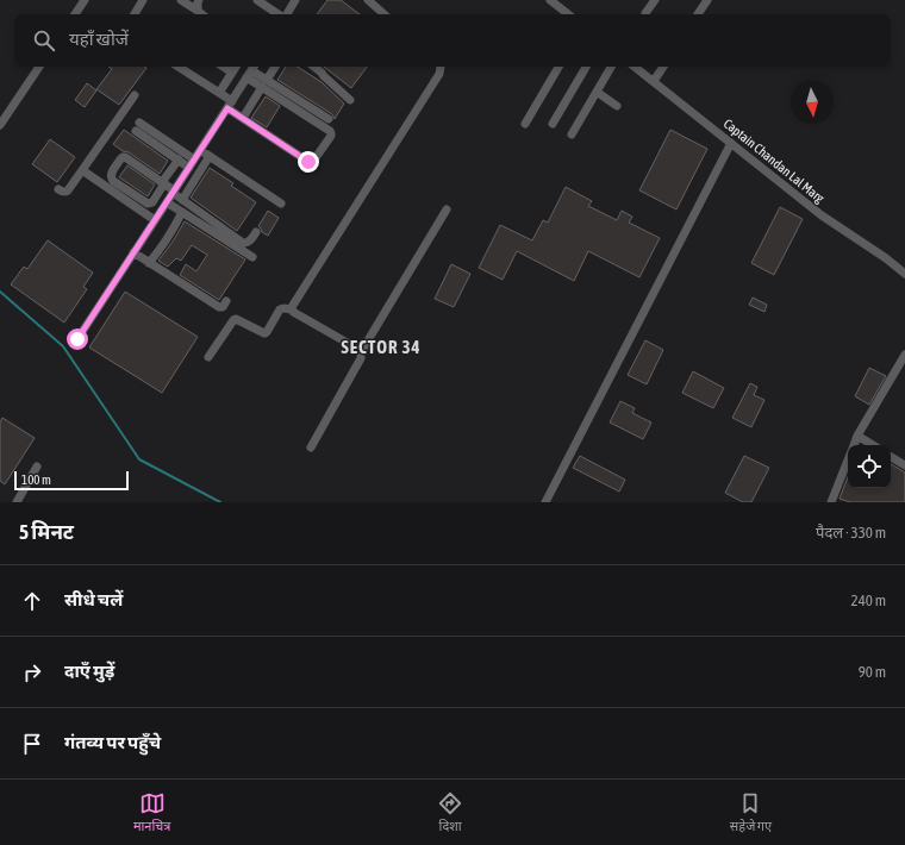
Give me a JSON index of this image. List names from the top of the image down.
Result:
{
  "streets": {
    "street": ["Captain Chandan Lal Marg"]
  },
  "districts": ["SECTOR 34"],
  "scale_bar": "100 m",
  "north": "bottom",
  "page": {
    "search": "यहाँ खोजें",
    "scale": "100 m",
    "heading": ["5 मिनट", "पैदल · 330 m"],
    "list": [
      ["सीधे चलें", "240 m"],
      ["दाएँ मुड़ें", "90 m"],
      "गंतव्य पर पहुँचे"
    ],
    "nav": ["मानचित्र", "दिशा", "सहेजे गए"]
  }
}
